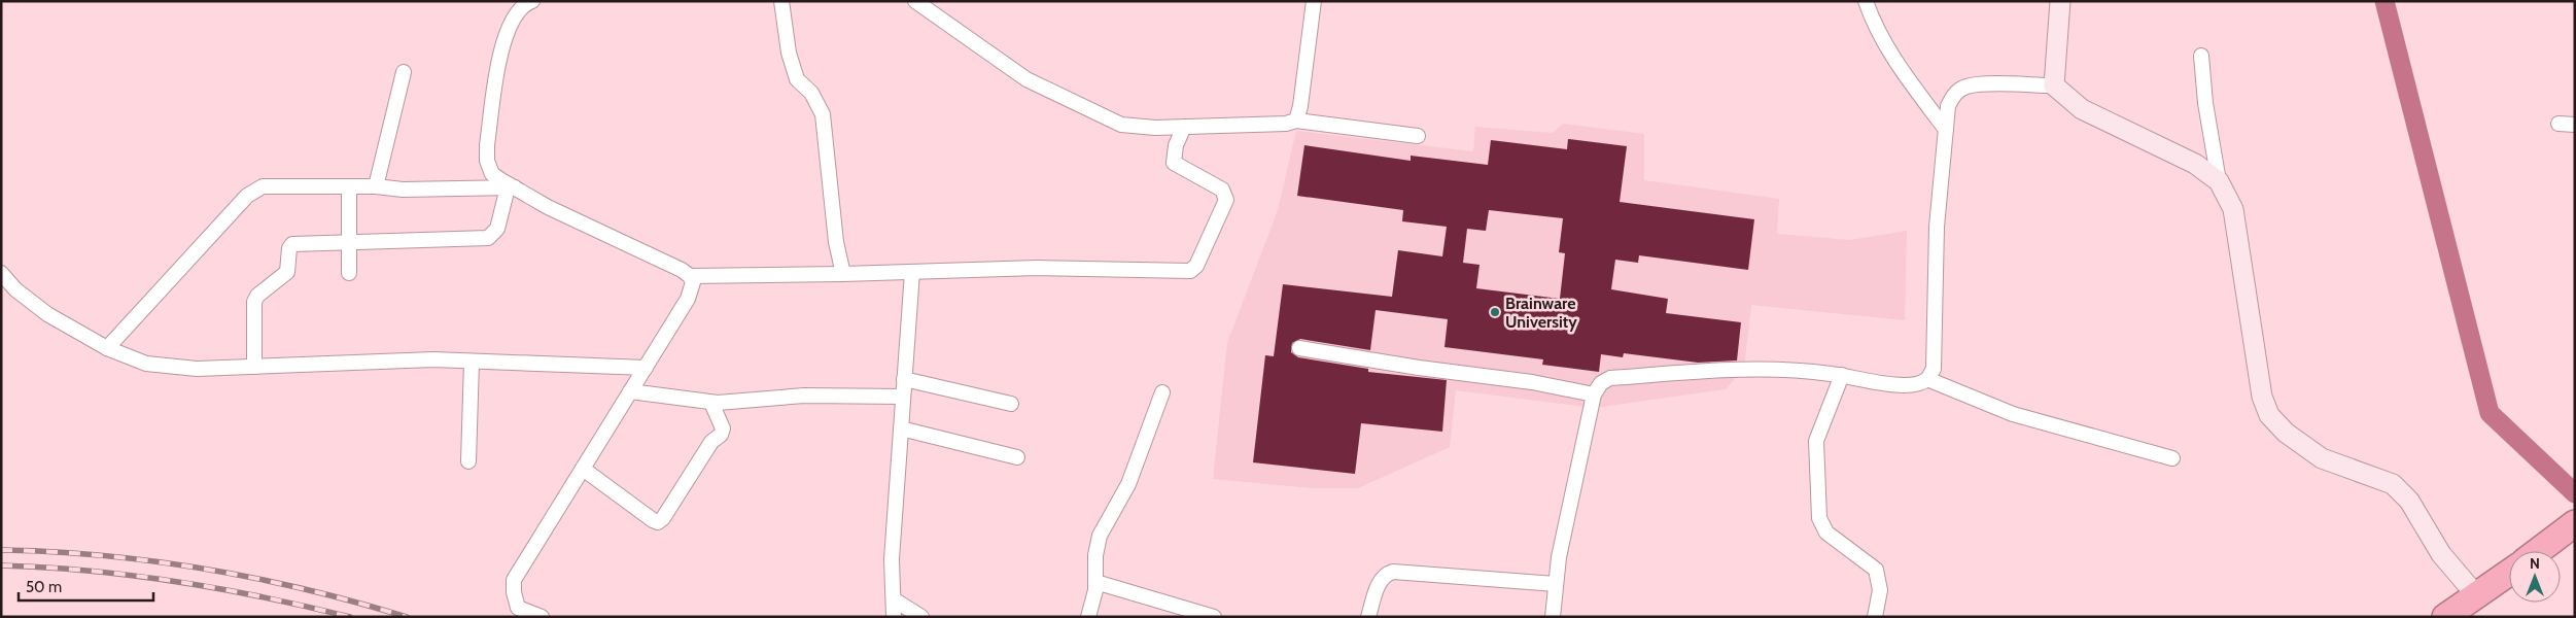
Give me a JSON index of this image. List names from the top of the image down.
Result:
{
  "places": ["Brainware University"],
  "scale_bar": "50 m",
  "north": "top"
}
